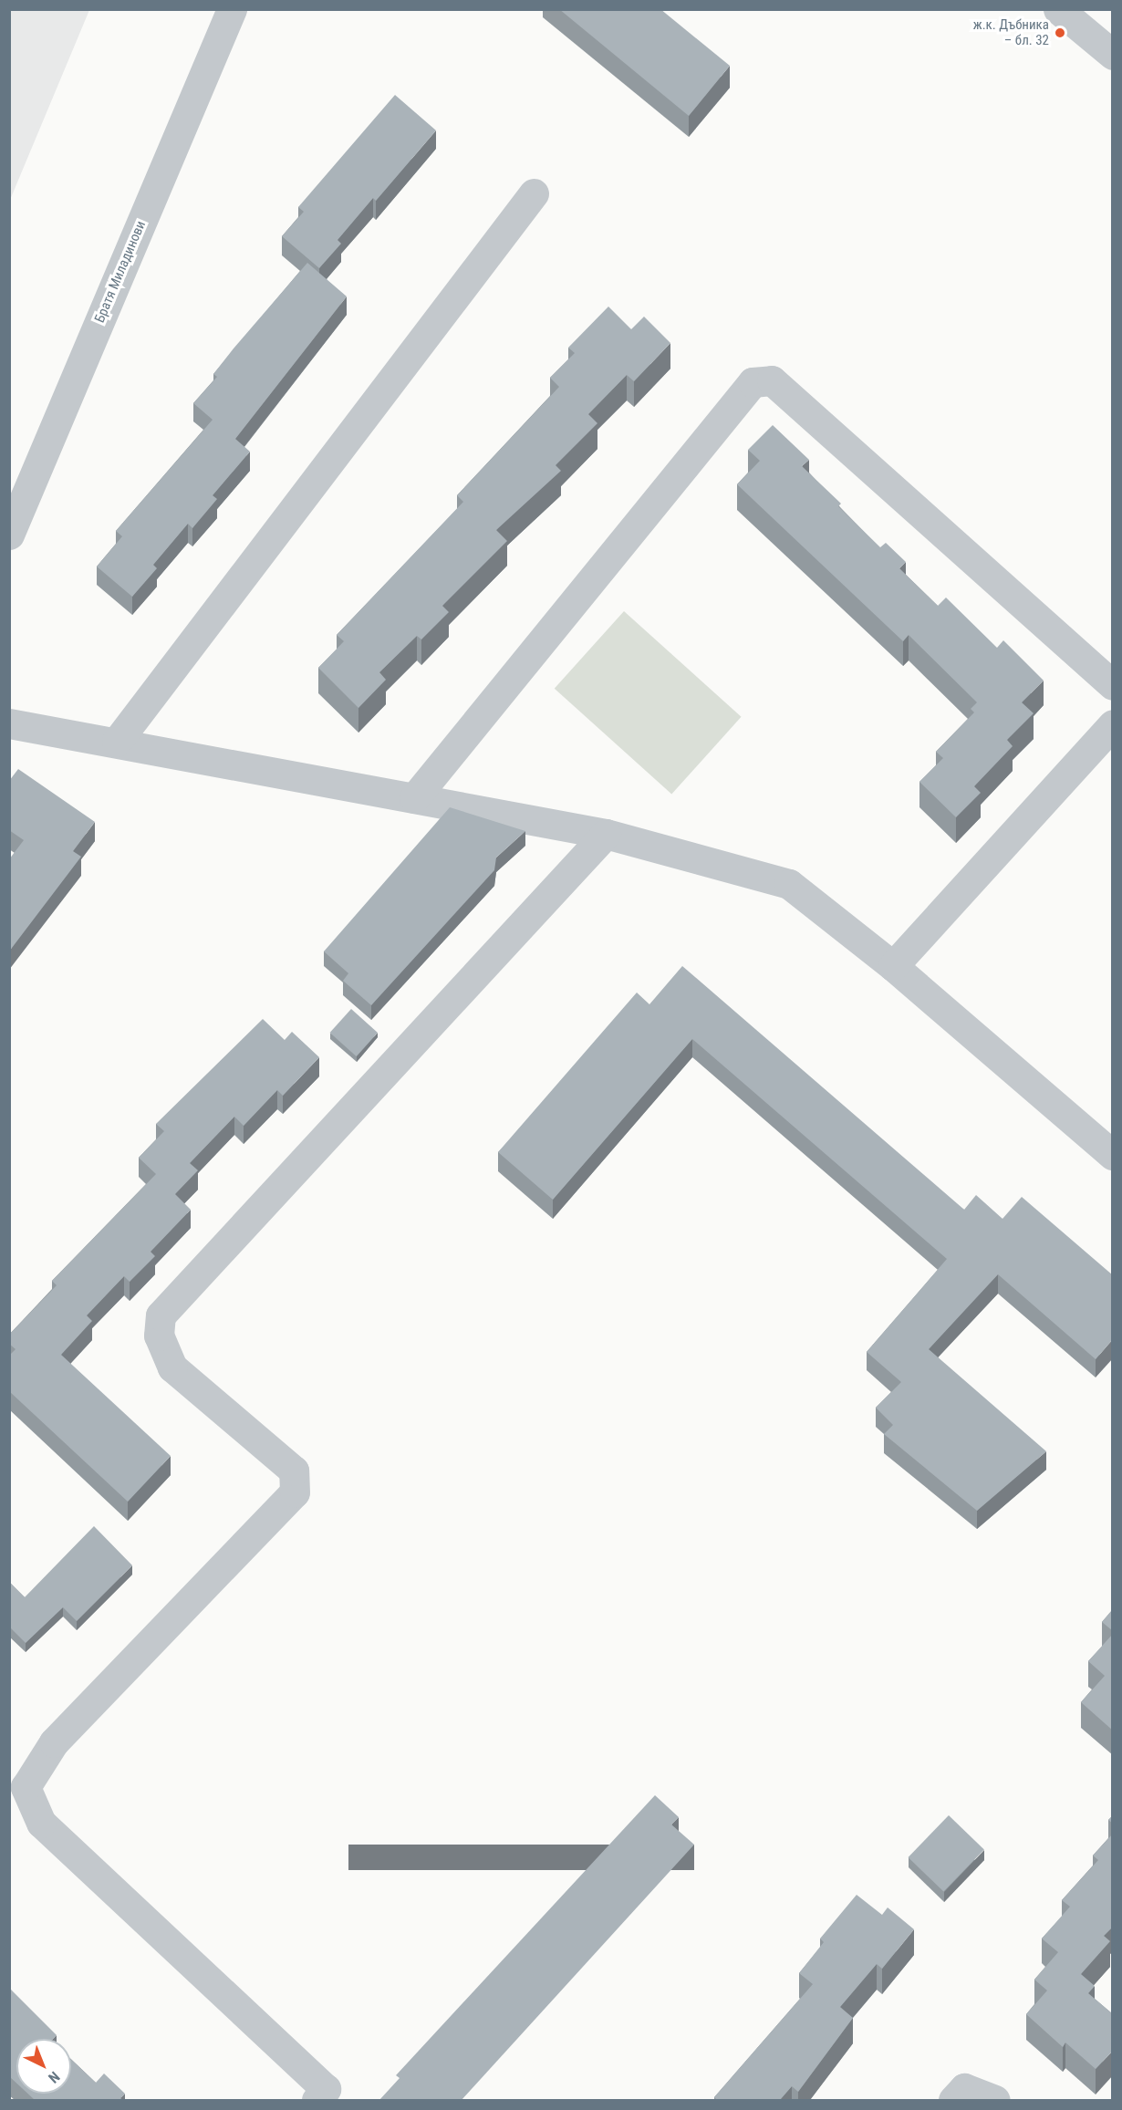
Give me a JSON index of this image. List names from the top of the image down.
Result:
{
  "streets": {
    "street": ["Братя Миладинови"]
  },
  "places": ["ж.к. Дъбника – бл. 32"],
  "north": "bottom right"
}
